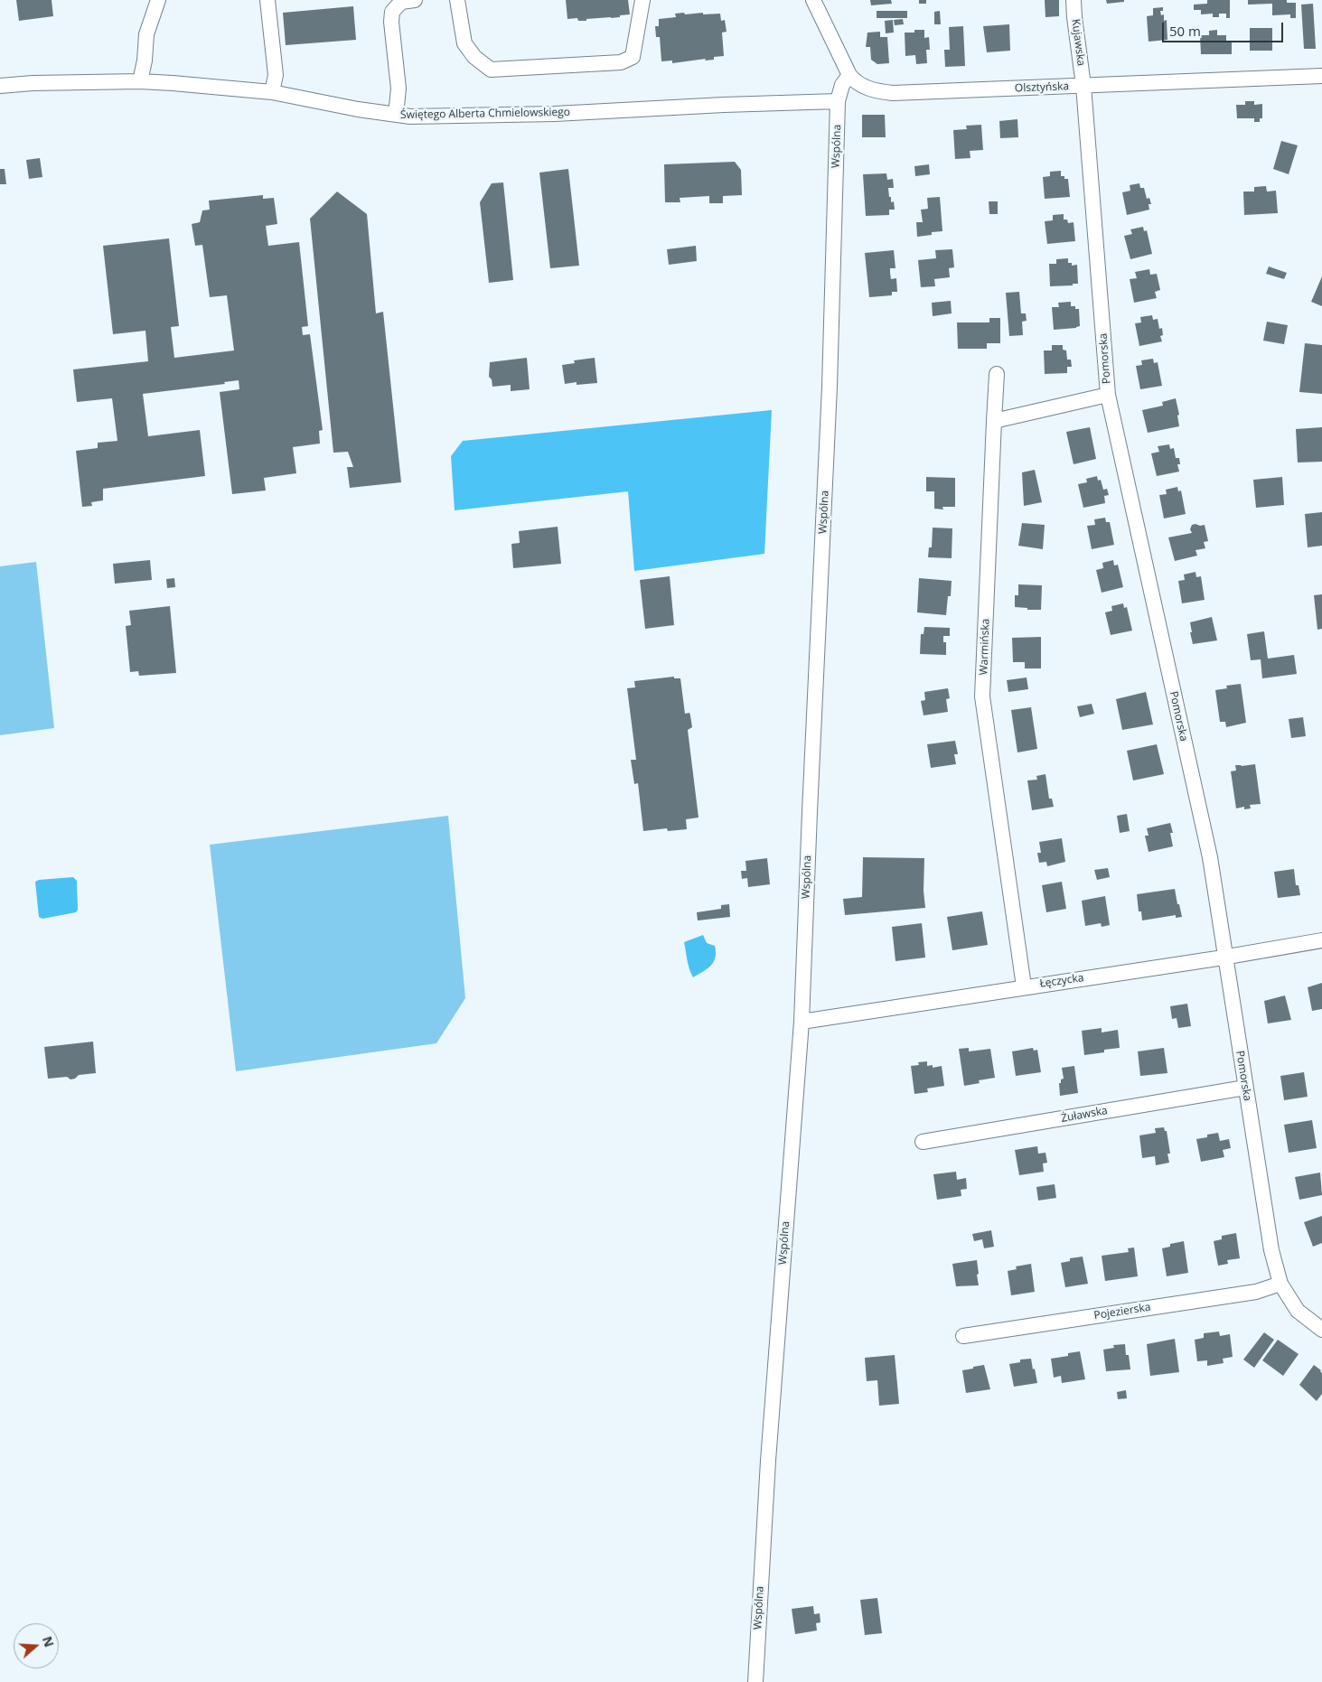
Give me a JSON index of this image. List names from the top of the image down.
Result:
{
  "streets": {
    "street": [
      "Kujawska",
      "Olsztyńska",
      "Świętego Alberta Chmielowskiego",
      "Wspólna",
      "Pomorska",
      "Warmińska",
      "Łęczycka",
      "Żuławska",
      "Pojezierska"
    ]
  },
  "crossings": [
    ["Kujawska", "Olsztyńska"],
    ["Kujawska", "Pomorska"],
    ["Olsztyńska", "Wspólna"],
    ["Olsztyńska", "Pomorska"],
    ["Świętego Alberta Chmielowskiego", "Wspólna"],
    ["Wspólna", "Łęczycka"],
    ["Pomorska", "Łęczycka"],
    ["Pomorska", "Żuławska"],
    ["Pomorska", "Pojezierska"],
    ["Warmińska", "Łęczycka"]
  ],
  "scale_bar": "50 m",
  "north": "right"
}
